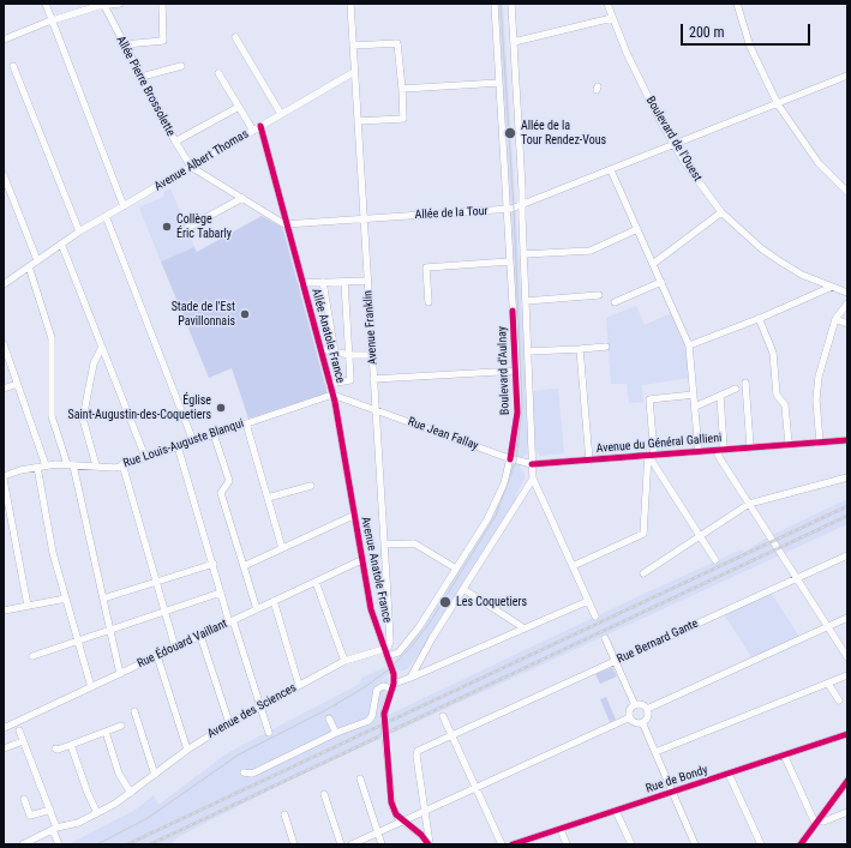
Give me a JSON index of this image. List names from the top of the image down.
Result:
{
  "streets": {
    "street": [
      "Allée Pierre Brossolette",
      "Boulevard de l'Ouest",
      "Avenue Albert Thomas",
      "Allée de la Tour",
      "Avenue Franklin",
      "Allée Anatole France",
      "Boulevard d'Aulnay",
      "Rue Jean Fallay",
      "Rue Louis-Auguste Blanqui",
      "Avenue du Général Gallieni",
      "Avenue Anatole France",
      "Rue Bernard Gante",
      "Rue Édouard Vaillant",
      "Avenue des Sciences",
      "Rue de Bondy"
    ]
  },
  "crossings": [
    ["Allée Pierre Brossolette", "Avenue Albert Thomas"],
    ["Boulevard de l'Ouest", "Allée de la Tour"],
    ["Avenue Albert Thomas", "Avenue Franklin"],
    ["Avenue Albert Thomas", "Allée Anatole France"],
    ["Allée de la Tour", "Avenue Franklin"],
    ["Allée de la Tour", "Allée Anatole France"],
    ["Allée de la Tour", "Boulevard d'Aulnay"],
    ["Avenue Franklin", "Boulevard d'Aulnay"],
    ["Avenue Franklin", "Rue Jean Fallay"],
    ["Avenue Franklin", "Avenue Anatole France"],
    ["Avenue Franklin", "Avenue des Sciences"],
    ["Allée Anatole France", "Rue Jean Fallay"],
    ["Allée Anatole France", "Rue Louis-Auguste Blanqui"],
    ["Allée Anatole France", "Avenue Anatole France"],
    ["Boulevard d'Aulnay", "Rue Jean Fallay"],
    ["Boulevard d'Aulnay", "Avenue du Général Gallieni"],
    ["Boulevard d'Aulnay", "Avenue Anatole France"],
    ["Boulevard d'Aulnay", "Avenue des Sciences"],
    ["Rue Jean Fallay", "Rue Louis-Auguste Blanqui"],
    ["Rue Jean Fallay", "Avenue du Général Gallieni"],
    ["Rue Jean Fallay", "Avenue Anatole France"],
    ["Rue Louis-Auguste Blanqui", "Avenue Anatole France"],
    ["Avenue Anatole France", "Rue Bernard Gante"],
    ["Avenue Anatole France", "Rue Édouard Vaillant"],
    ["Avenue Anatole France", "Avenue des Sciences"]
  ],
  "places": [
    "Allée de la Tour Rendez-Vous",
    "Collège Éric Tabarly",
    "Stade de l'Est Pavillonnais",
    "Église Saint-Augustin-des-Coquetiers",
    "Les Coquetiers"
  ],
  "scale_bar": "200 m"
}
